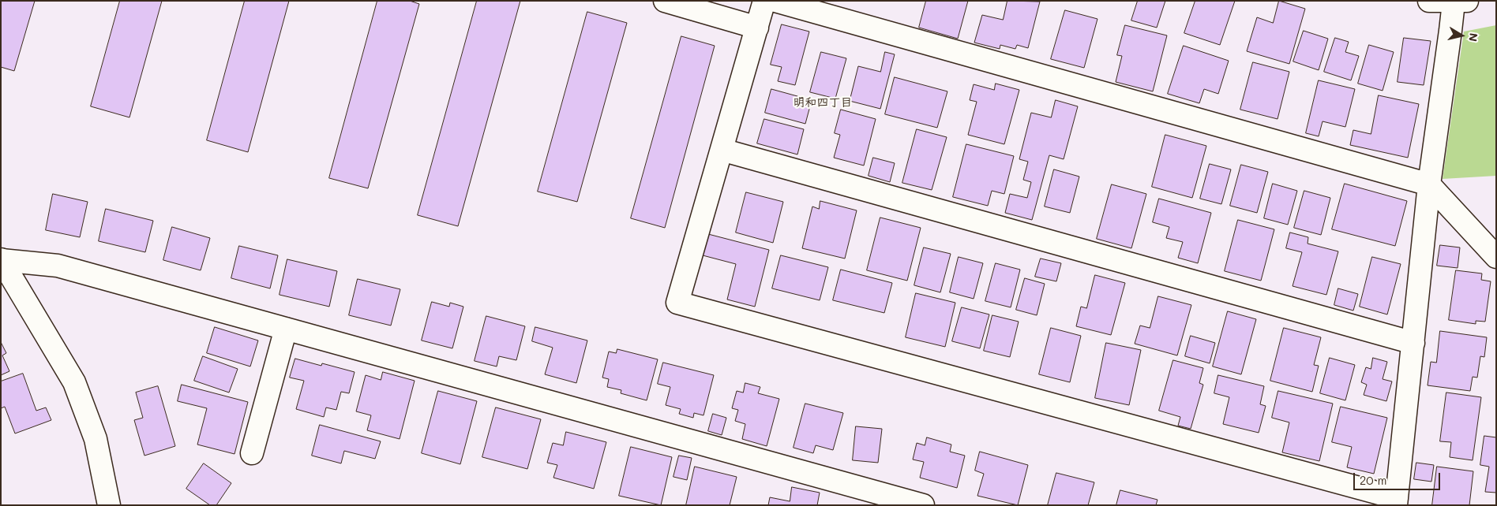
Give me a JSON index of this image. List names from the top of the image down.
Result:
{
  "districts": ["明和四丁目"],
  "scale_bar": "20 m",
  "north": "right"
}
